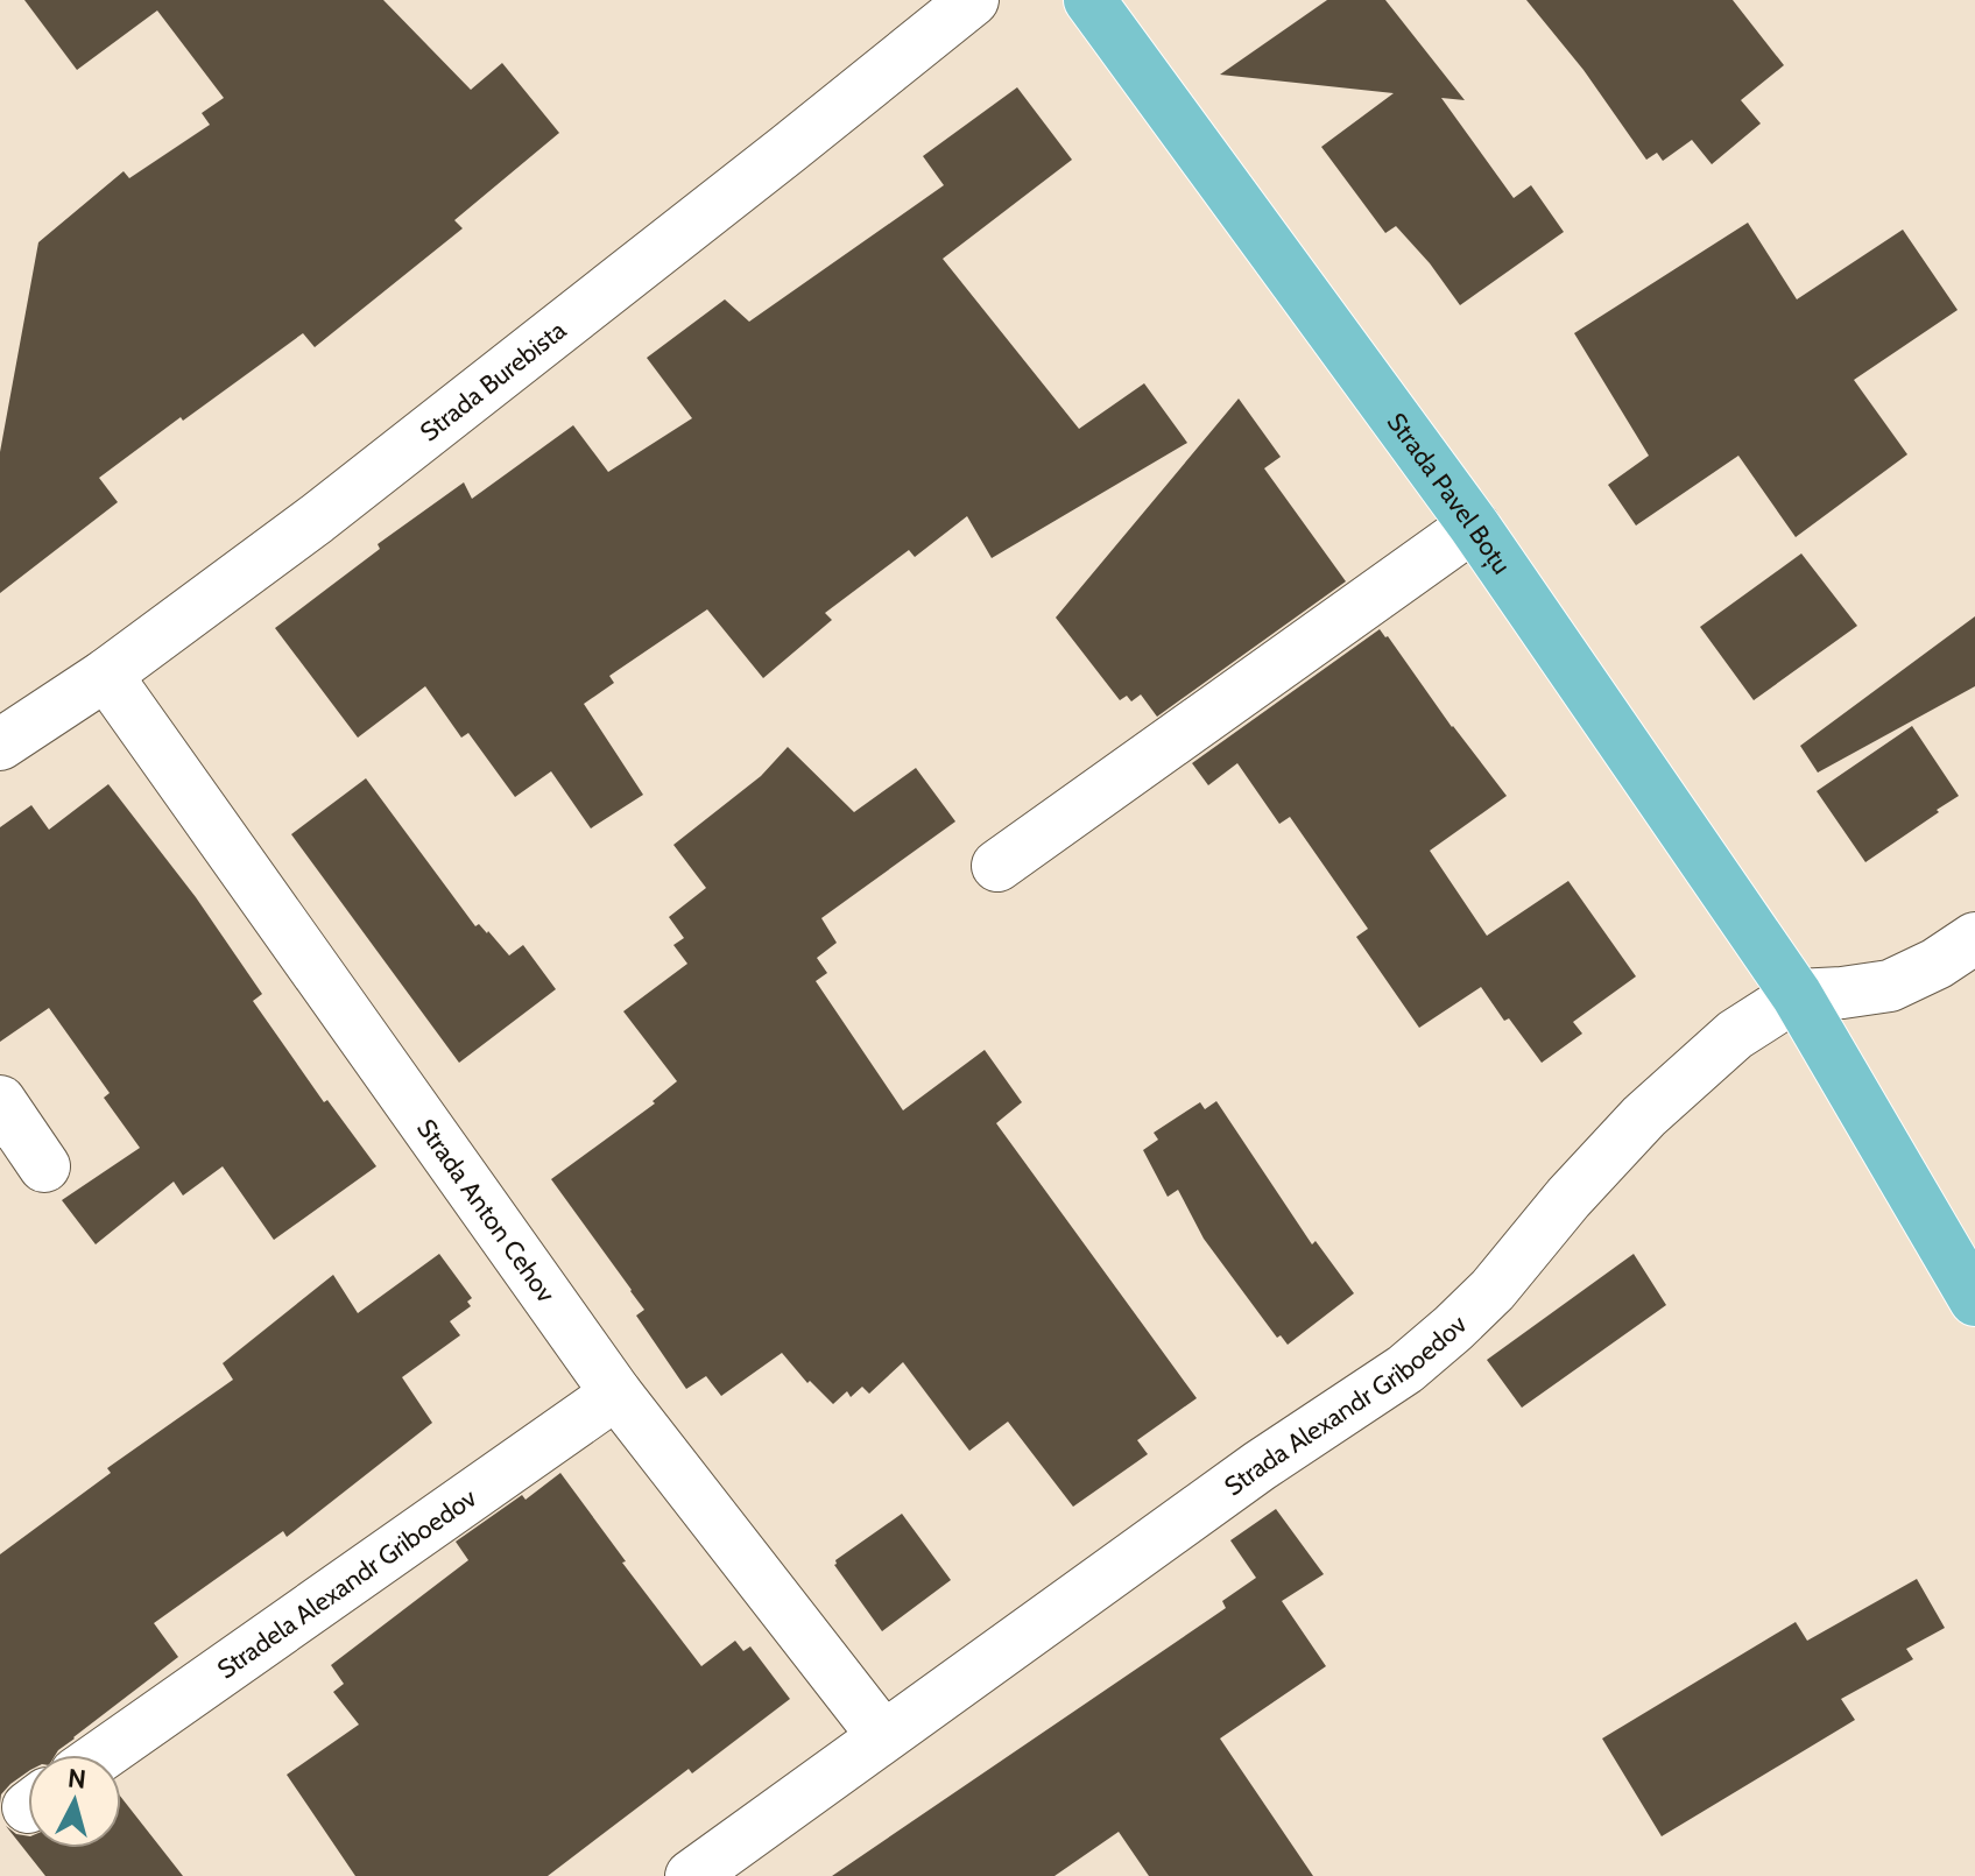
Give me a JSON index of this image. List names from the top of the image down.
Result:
{
  "streets": {
    "main road": ["Strada Pavel Boțu"],
    "street": [
      "Strada Burebista",
      "Strada Anton Cehov",
      "Strada Alexandr Griboedov",
      "Stradela Alexandr Griboedov"
    ]
  },
  "crossings": [
    ["Strada Burebista", "Strada Anton Cehov"],
    ["Strada Pavel Boțu", "Strada Alexandr Griboedov"],
    ["Strada Anton Cehov", "Strada Alexandr Griboedov"],
    ["Strada Anton Cehov", "Stradela Alexandr Griboedov"]
  ],
  "north": "top"
}
